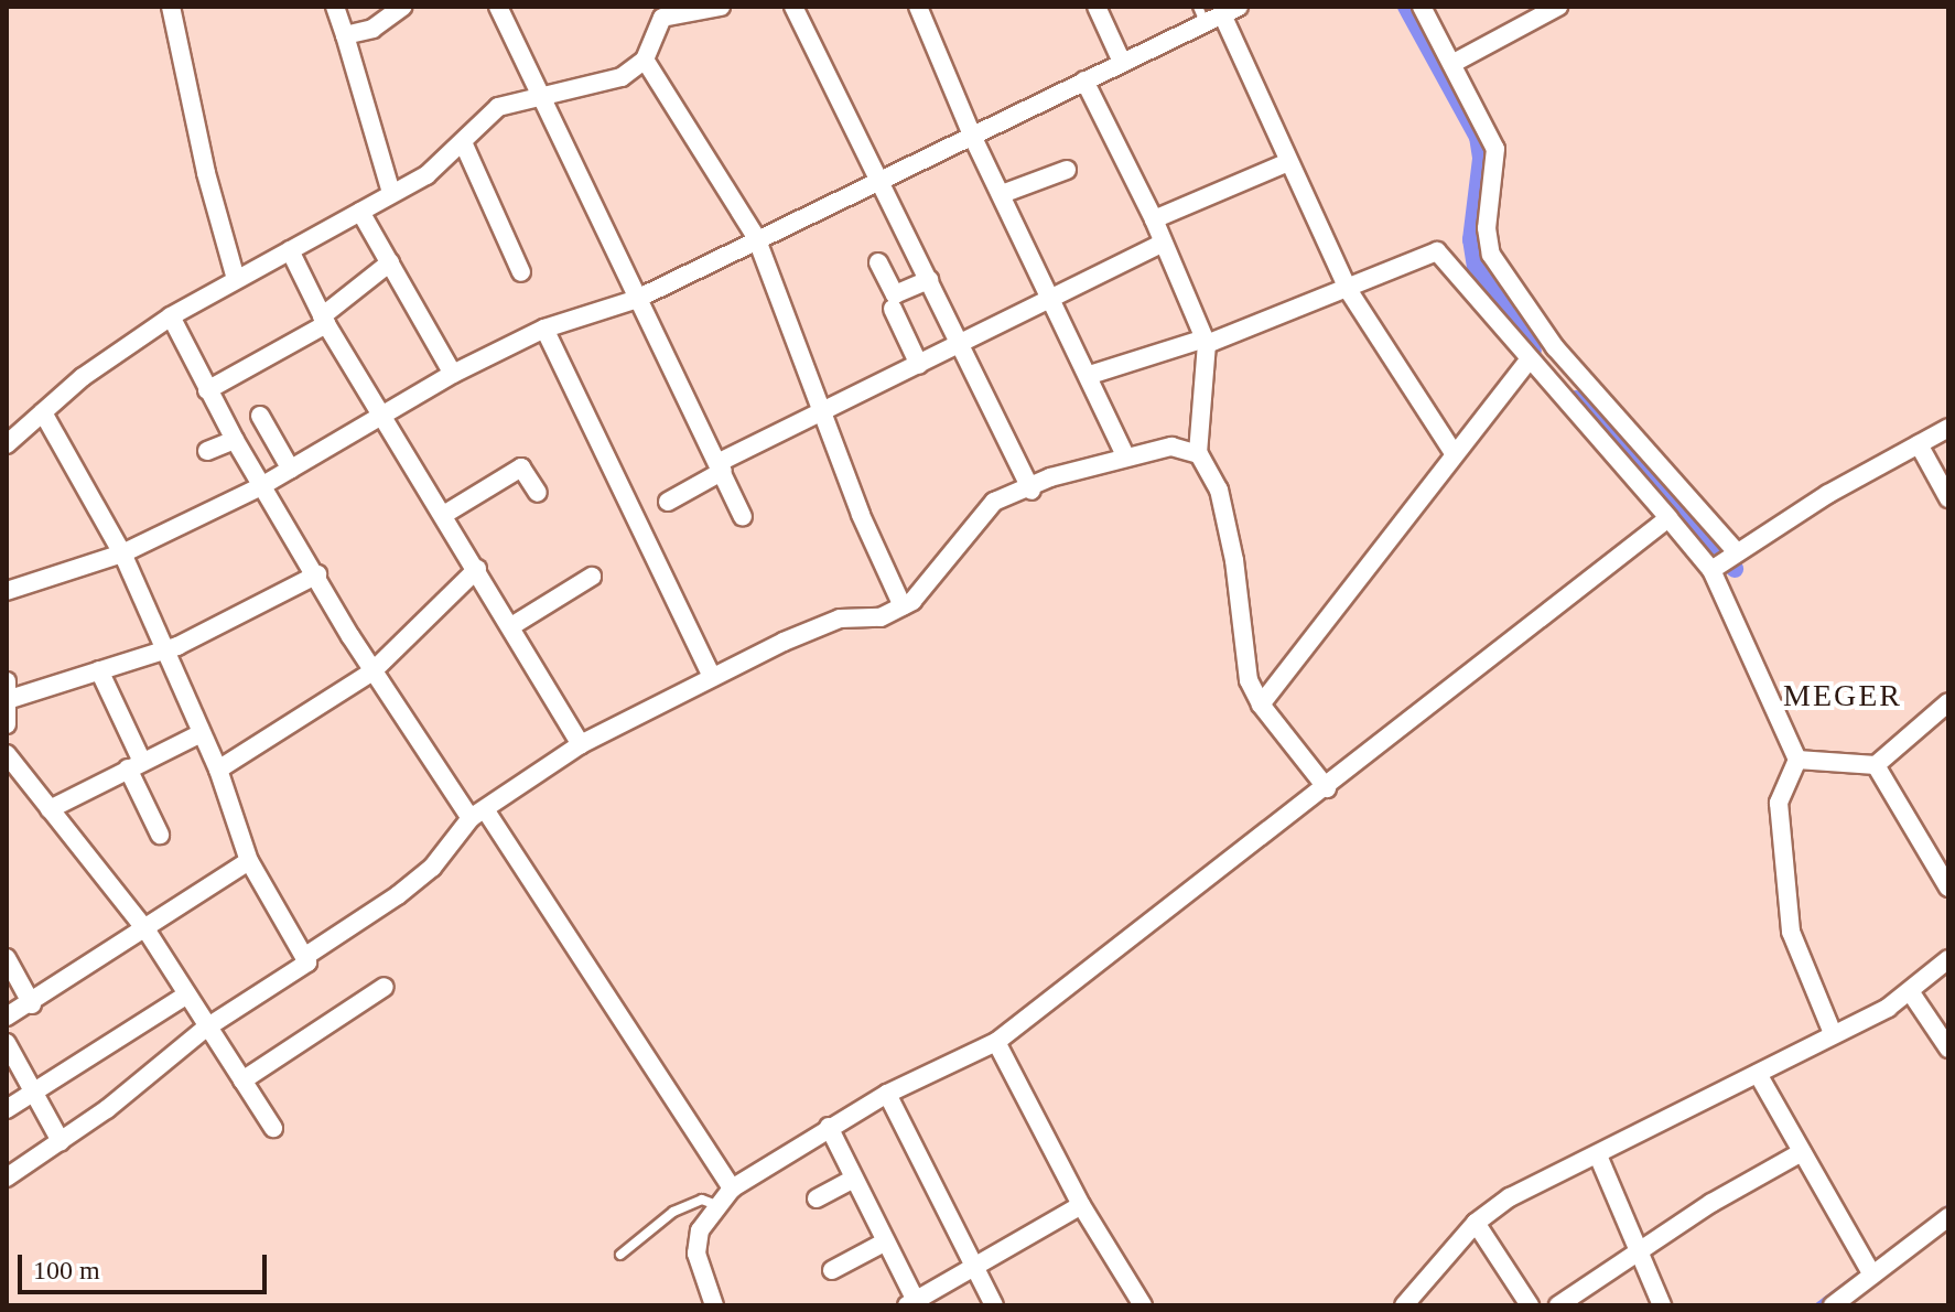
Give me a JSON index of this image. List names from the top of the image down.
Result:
{
  "districts": ["MEGER"],
  "scale_bar": "100 m"
}
